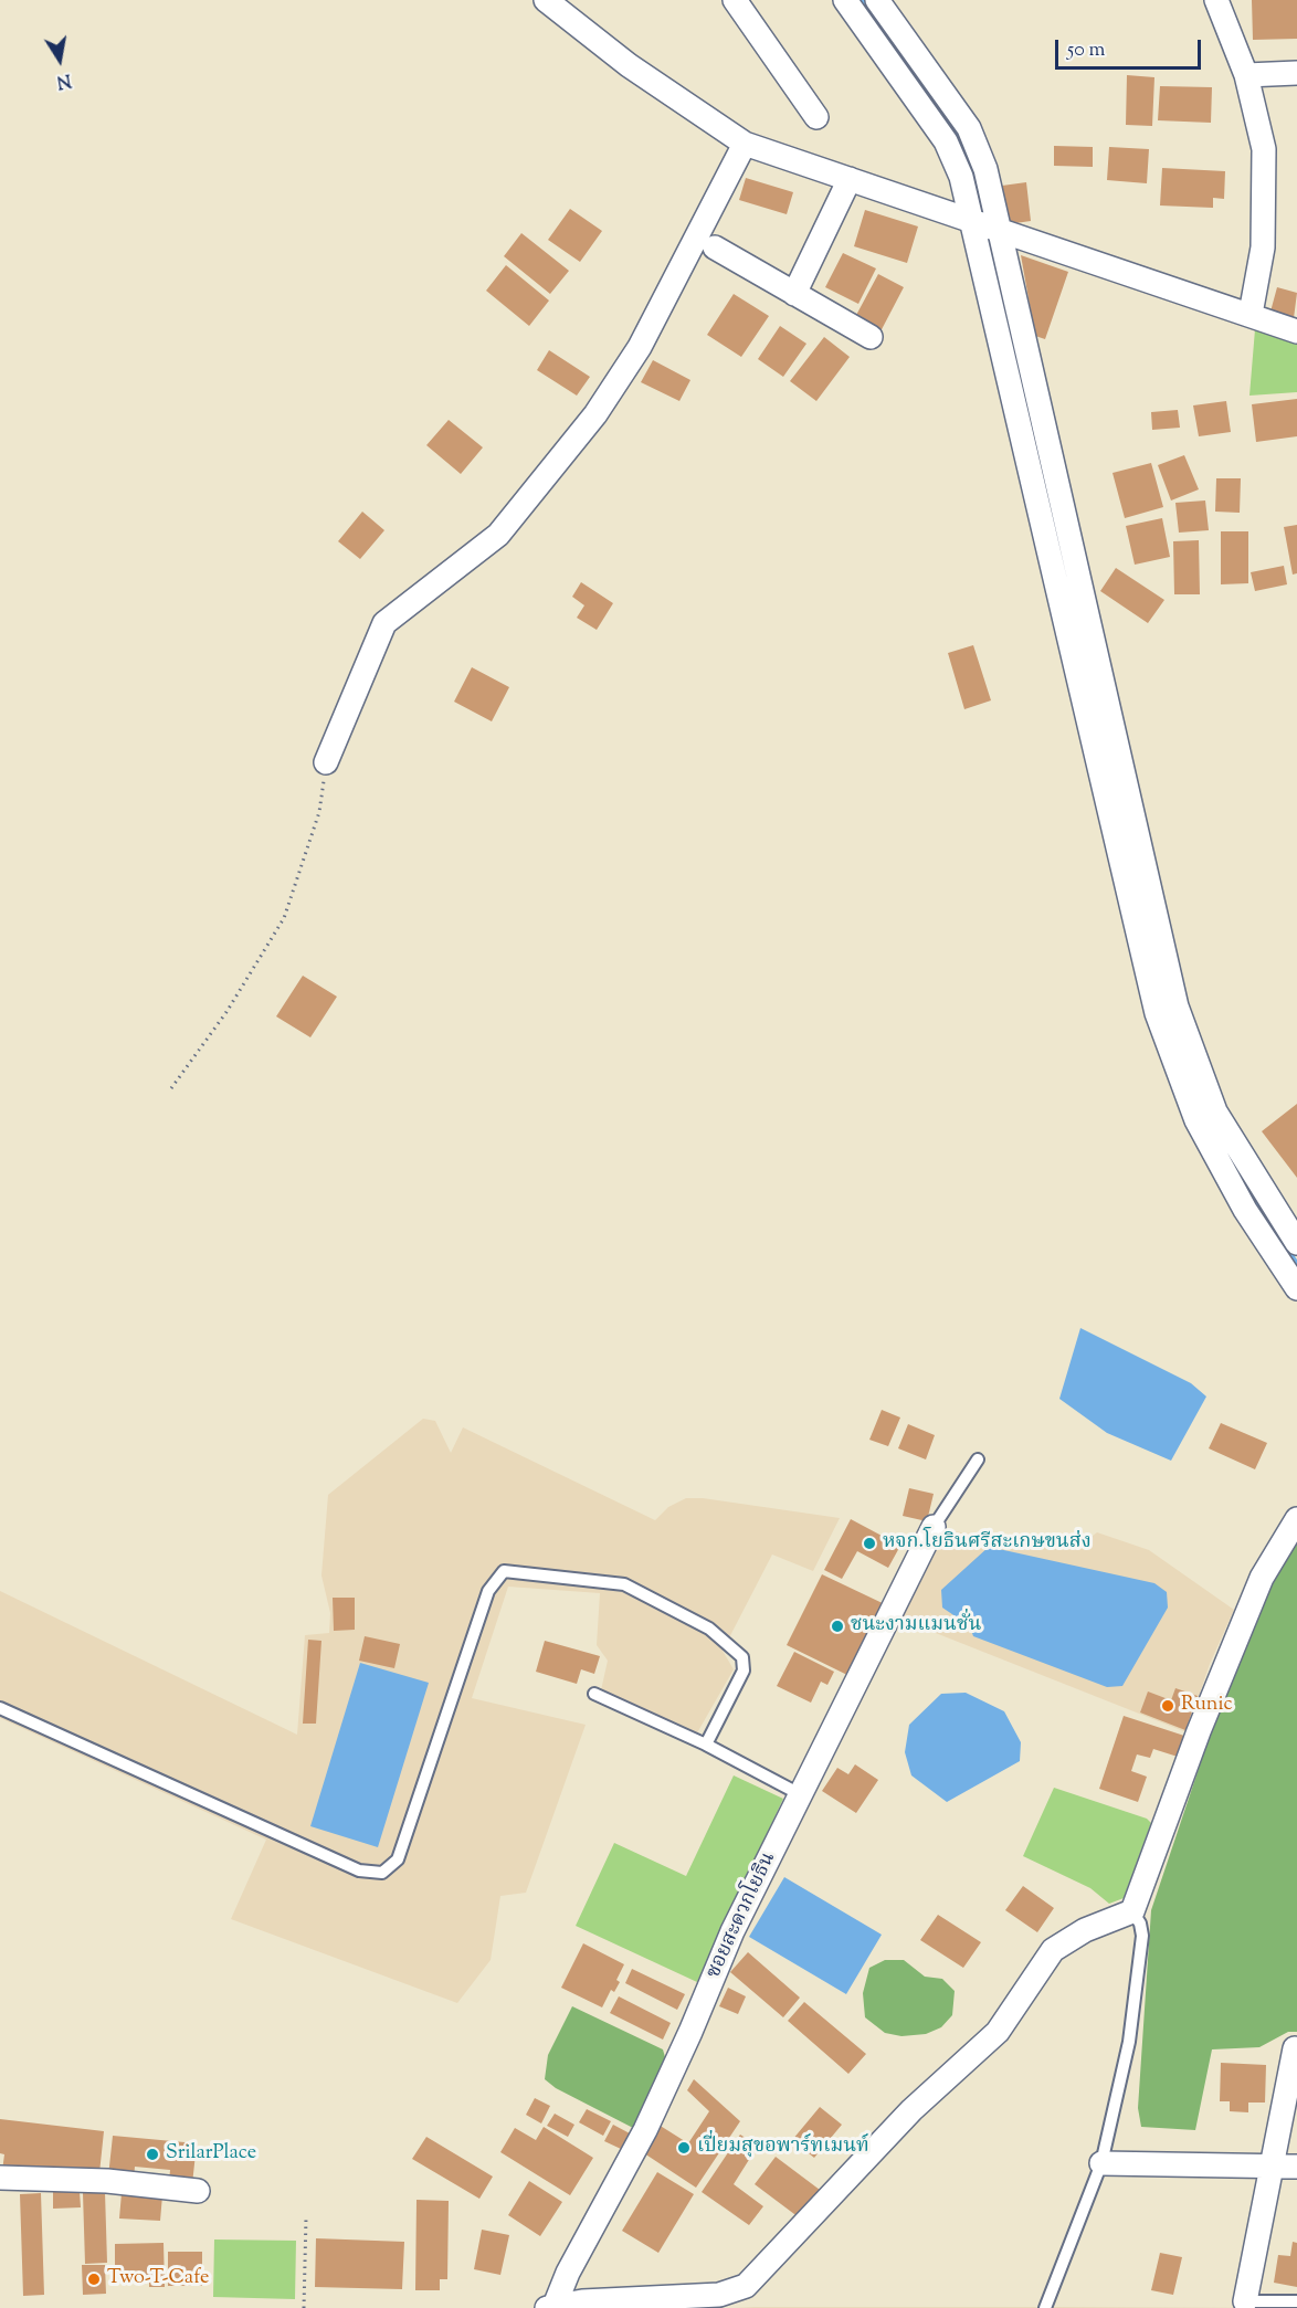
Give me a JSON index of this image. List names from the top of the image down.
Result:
{
  "streets": {
    "street": ["ซอยสะดวกโยธิน"]
  },
  "places": [
    "หจก.โยธินศรีสะเกษขนส่ง",
    "ชนะงามแมนชั่น",
    "Runic",
    "เปี่ยมสุขอพาร์ทเมนท์",
    "SrilarPlace",
    "Two-T-Cafe"
  ],
  "scale_bar": "50 m",
  "north": "bottom"
}
